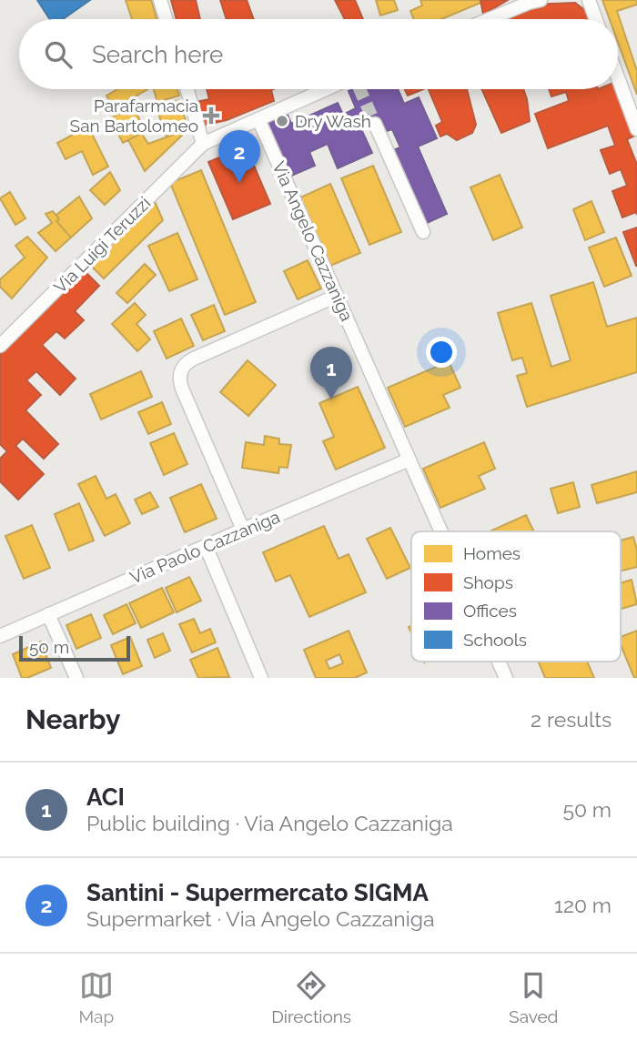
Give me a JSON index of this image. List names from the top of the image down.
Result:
{
  "streets": {
    "street": ["Via Angelo Cazzaniga", "Via Luigi Teruzzi", "Via Paolo Cazzaniga"]
  },
  "crossings": [
    ["Via Angelo Cazzaniga", "Via Paolo Cazzaniga"]
  ],
  "places": {
    "health": ["Parafarmacia San Bartolomeo"],
    "other": ["Dry Wash"]
  },
  "legend": [
    "Homes",
    "Shops",
    "Offices",
    "Schools"
  ],
  "scale_bar": "50 m",
  "page": {
    "search": "Search here",
    "pins": ["2", "1"],
    "scale": "50 m",
    "heading": ["Nearby", "2 results"],
    "list": [
      {
        "mark": "1",
        "name": "ACI",
        "note": "Public building · Via Angelo Cazzaniga",
        "value": "50 m"
      },
      {
        "mark": "2",
        "name": "Santini - Supermercato SIGMA",
        "note": "Supermarket · Via Angelo Cazzaniga",
        "value": "120 m"
      }
    ],
    "nav": ["Map", "Directions", "Saved"]
  }
}
